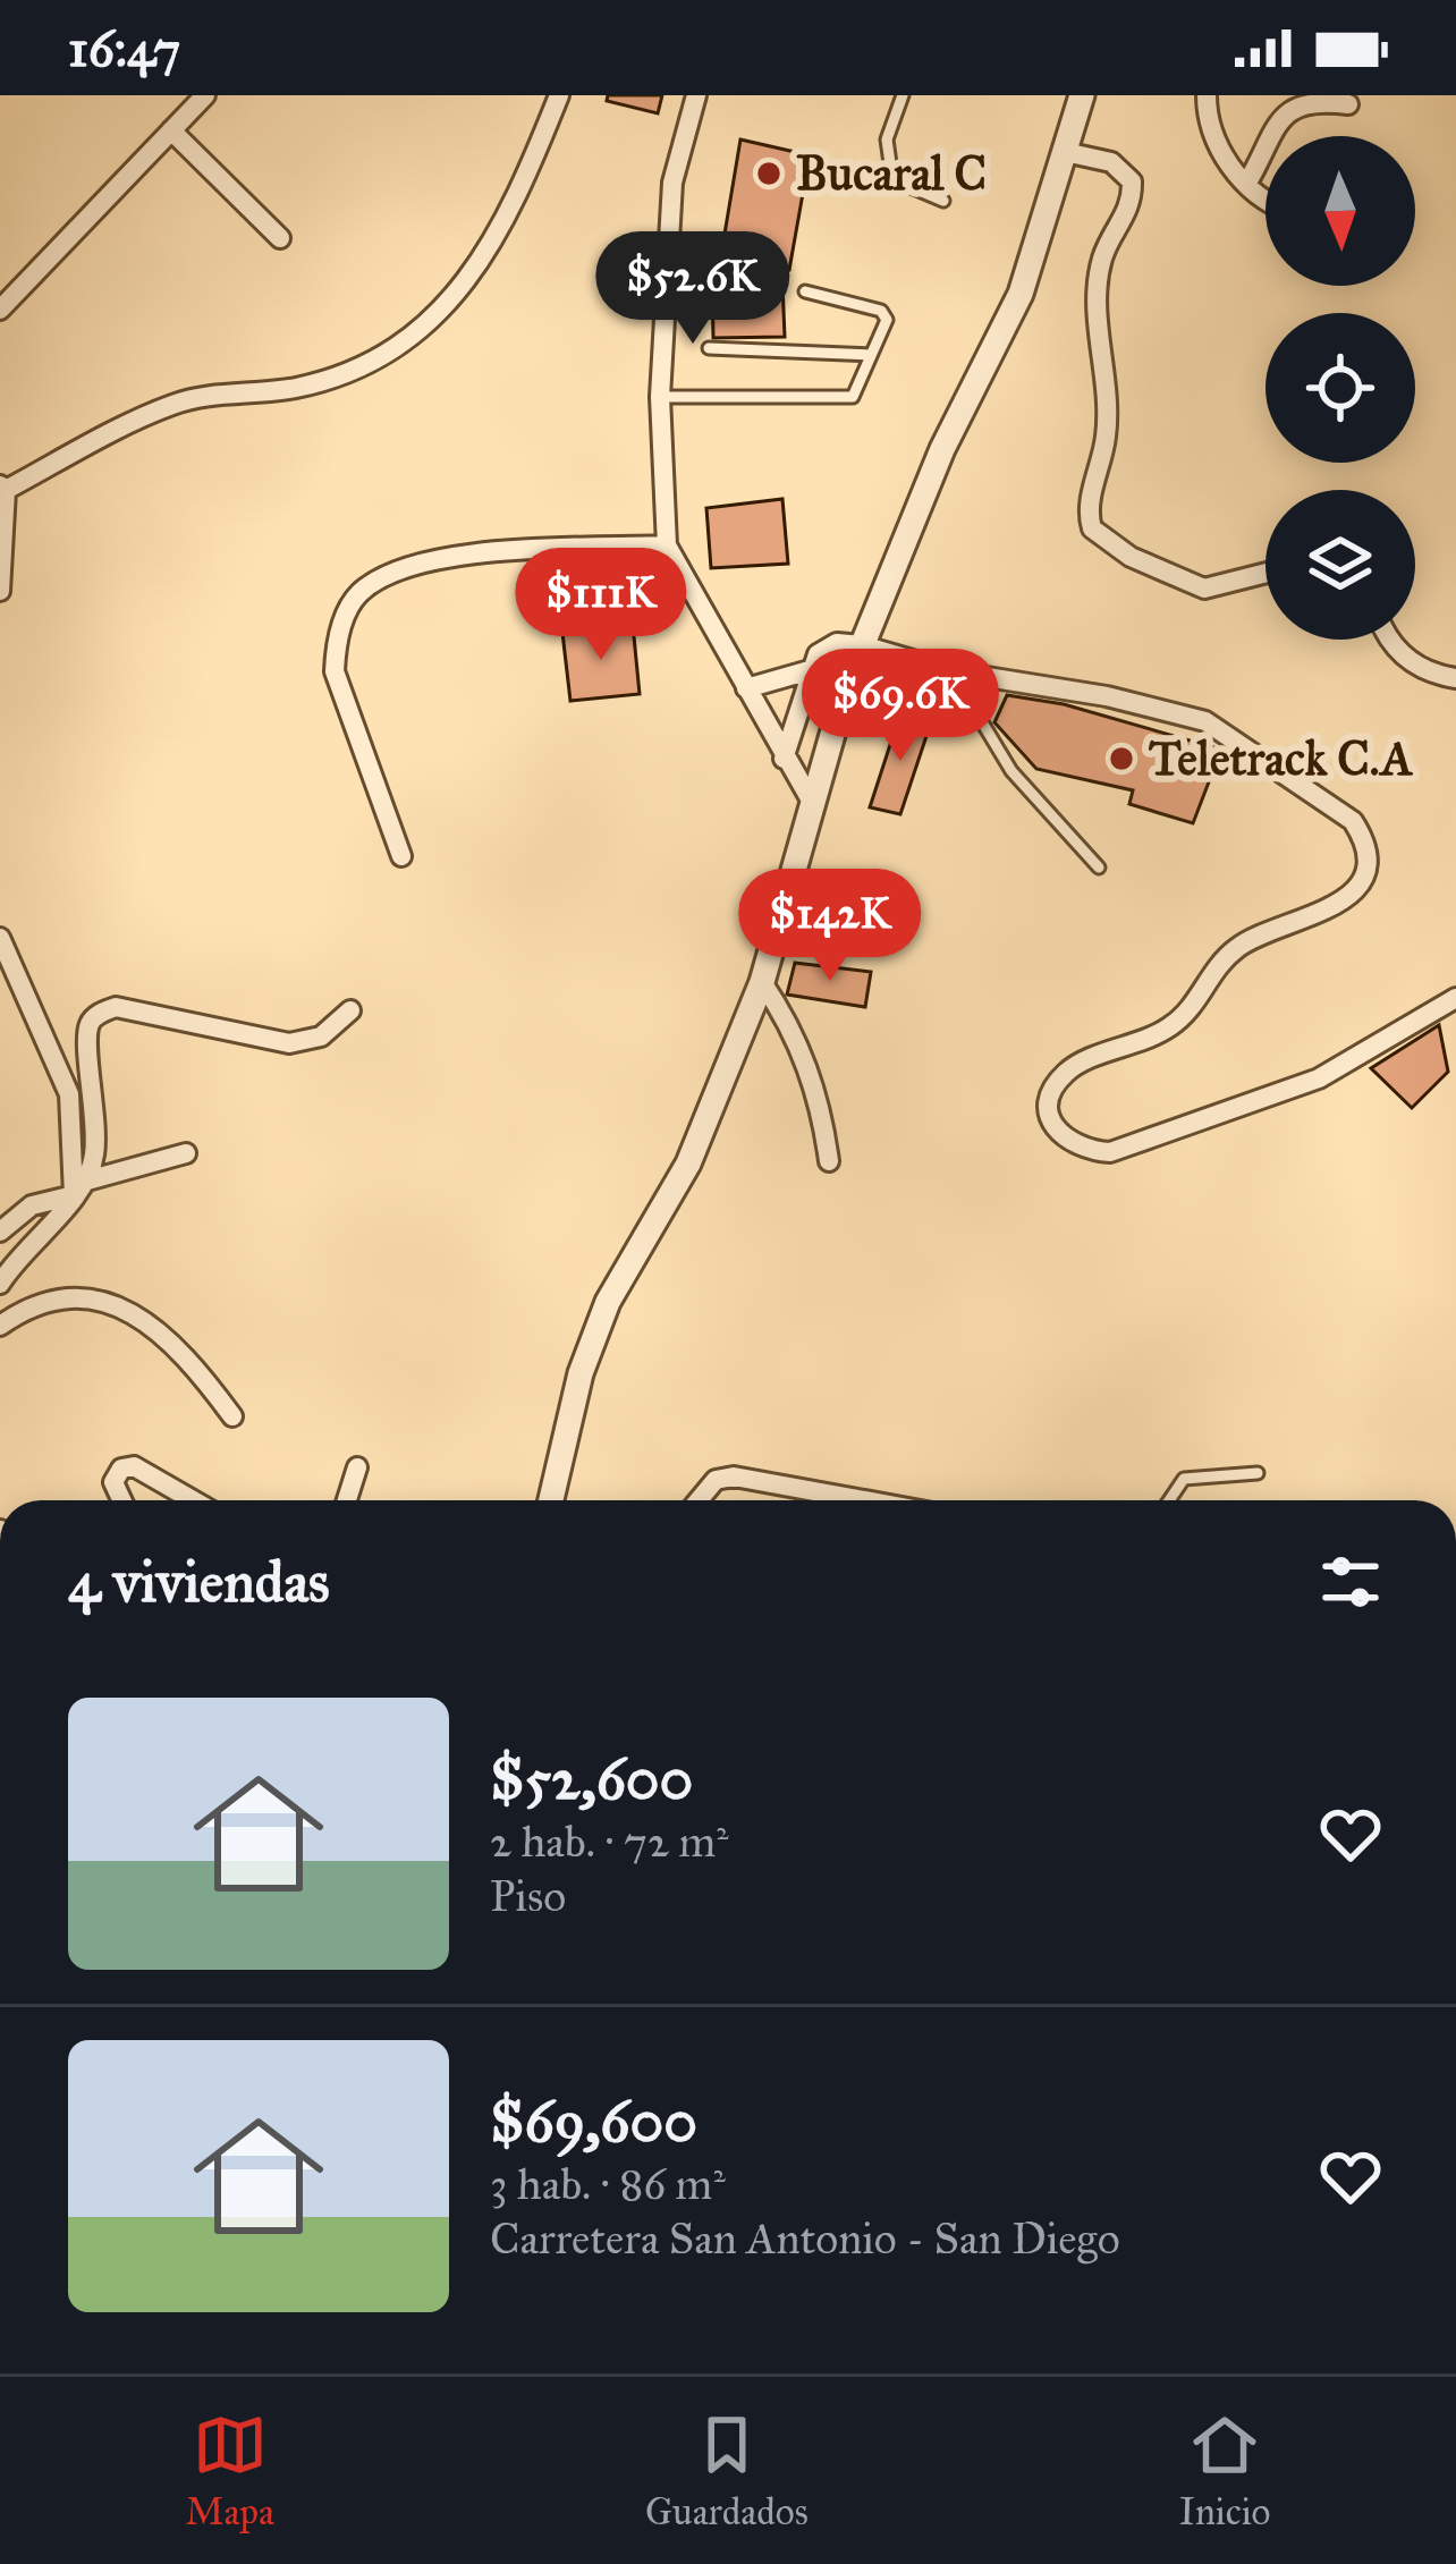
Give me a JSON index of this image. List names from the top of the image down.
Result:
{
  "places": ["Bucaral C", "Teletrack C.A"],
  "north": "bottom",
  "page": {
    "status": "16:47",
    "price": [
      "$52.6K",
      "$111K",
      "$69.6K",
      "$142K"
    ],
    "heading": "4 viviendas",
    "list": [
      {
        "name": "$52,600",
        "note": "2 hab. · 72 m² · Piso"
      },
      {
        "name": "$69,600",
        "note": "3 hab. · 86 m² · Carretera San Antonio - San Diego"
      }
    ],
    "tabs": ["Mapa", "Guardados", "Inicio"]
  }
}
